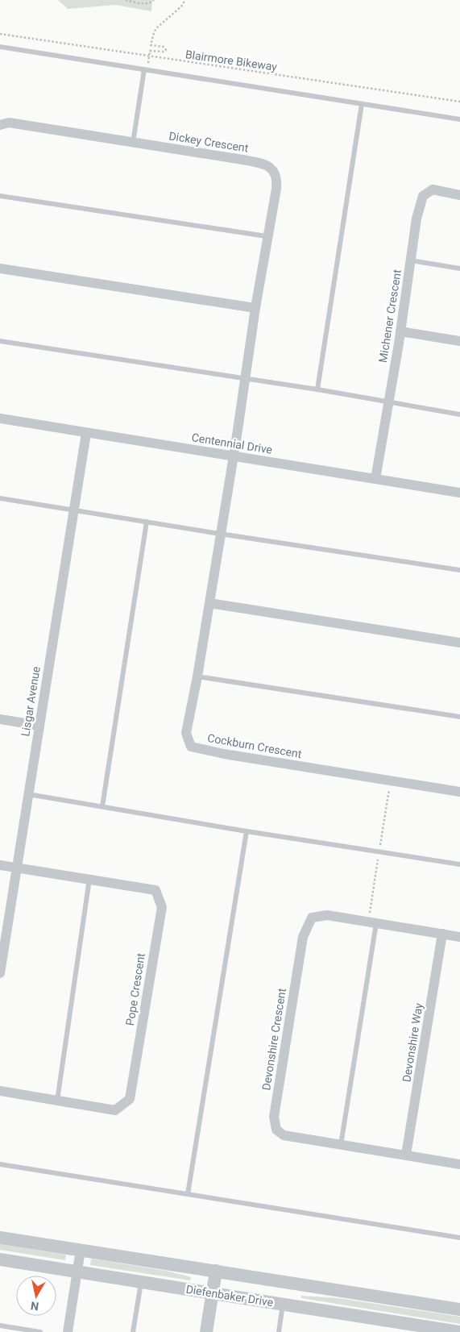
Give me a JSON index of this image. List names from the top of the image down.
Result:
{
  "streets": {
    "street": [
      "Dickey Crescent",
      "Michener Crescent",
      "Centennial Drive",
      "Lisgar Avenue",
      "Cockburn Crescent",
      "Pope Crescent",
      "Devonshire Crescent",
      "Devonshire Way",
      "Diefenbaker Drive"
    ],
    "path": ["Blairmore Bikeway"]
  },
  "crossings": [
    ["Dickey Crescent", "Centennial Drive"],
    ["Dickey Crescent", "Cockburn Crescent"],
    ["Michener Crescent", "Centennial Drive"],
    ["Centennial Drive", "Lisgar Avenue"],
    ["Centennial Drive", "Cockburn Crescent"],
    ["Lisgar Avenue", "Pope Crescent"],
    ["Devonshire Crescent", "Devonshire Way"]
  ],
  "north": "bottom"
}
